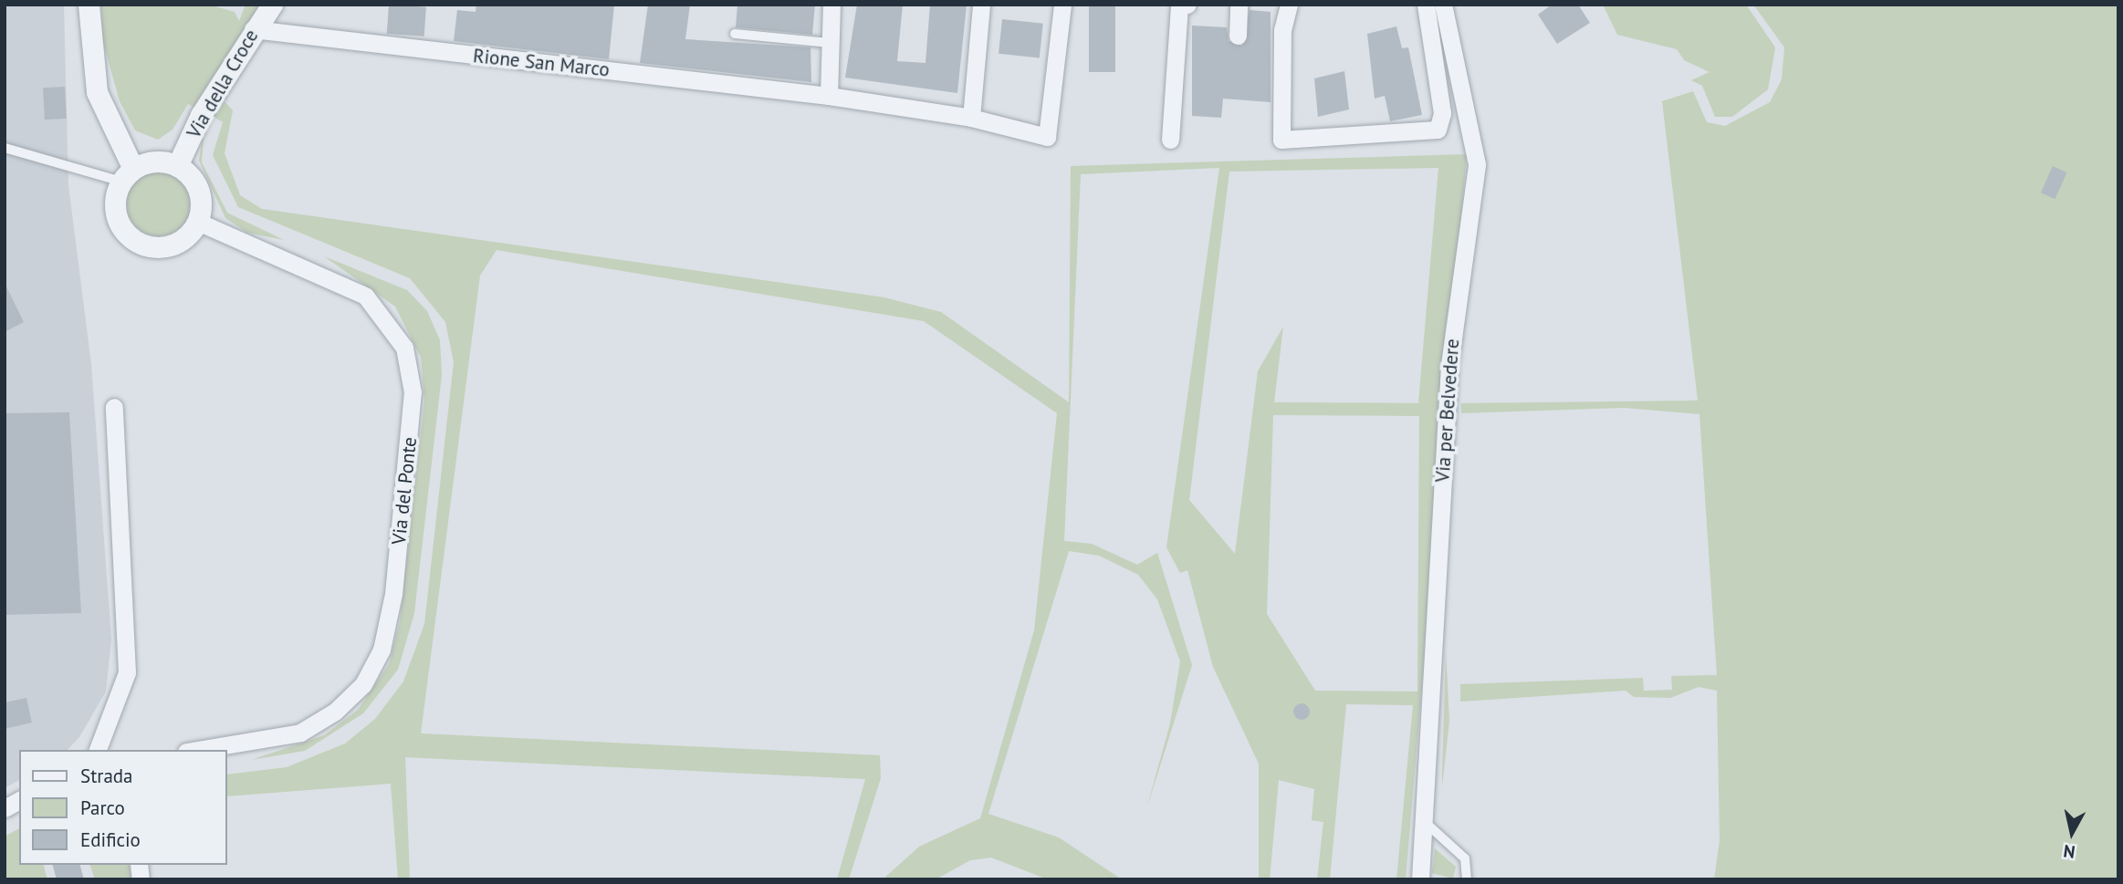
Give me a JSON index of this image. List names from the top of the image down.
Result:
{
  "streets": {
    "street": [
      "Rione San Marco",
      "Via della Croce",
      "Via per Belvedere",
      "Via del Ponte"
    ]
  },
  "crossings": [
    ["Rione San Marco", "Via della Croce"],
    ["Via della Croce", "Via del Ponte"]
  ],
  "legend": ["Strada", "Parco", "Edificio"],
  "north": "bottom"
}
